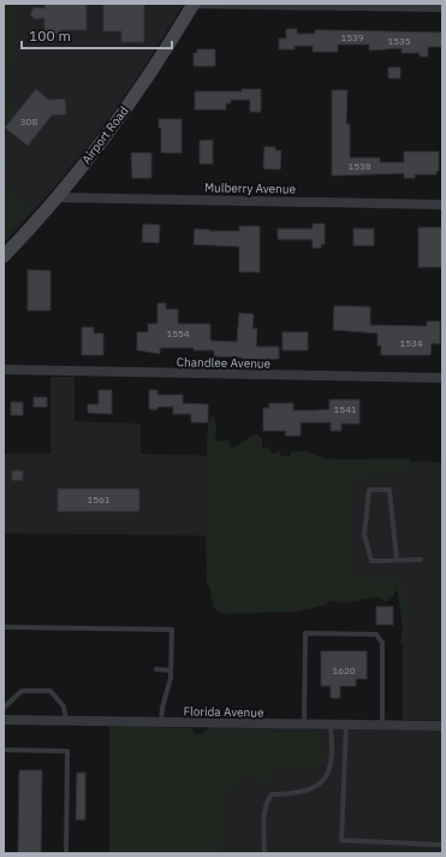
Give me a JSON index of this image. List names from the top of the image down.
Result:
{
  "streets": {
    "main road": ["Airport Road"],
    "street": ["Mulberry Avenue", "Chandlee Avenue", "Florida Avenue"]
  },
  "crossings": [
    ["Airport Road", "Mulberry Avenue"]
  ],
  "house_numbers": [
    "1539",
    "1535",
    "308",
    "1538",
    "1554",
    "1534",
    "1541",
    "1561",
    "1620"
  ],
  "scale_bar": "100 m"
}
